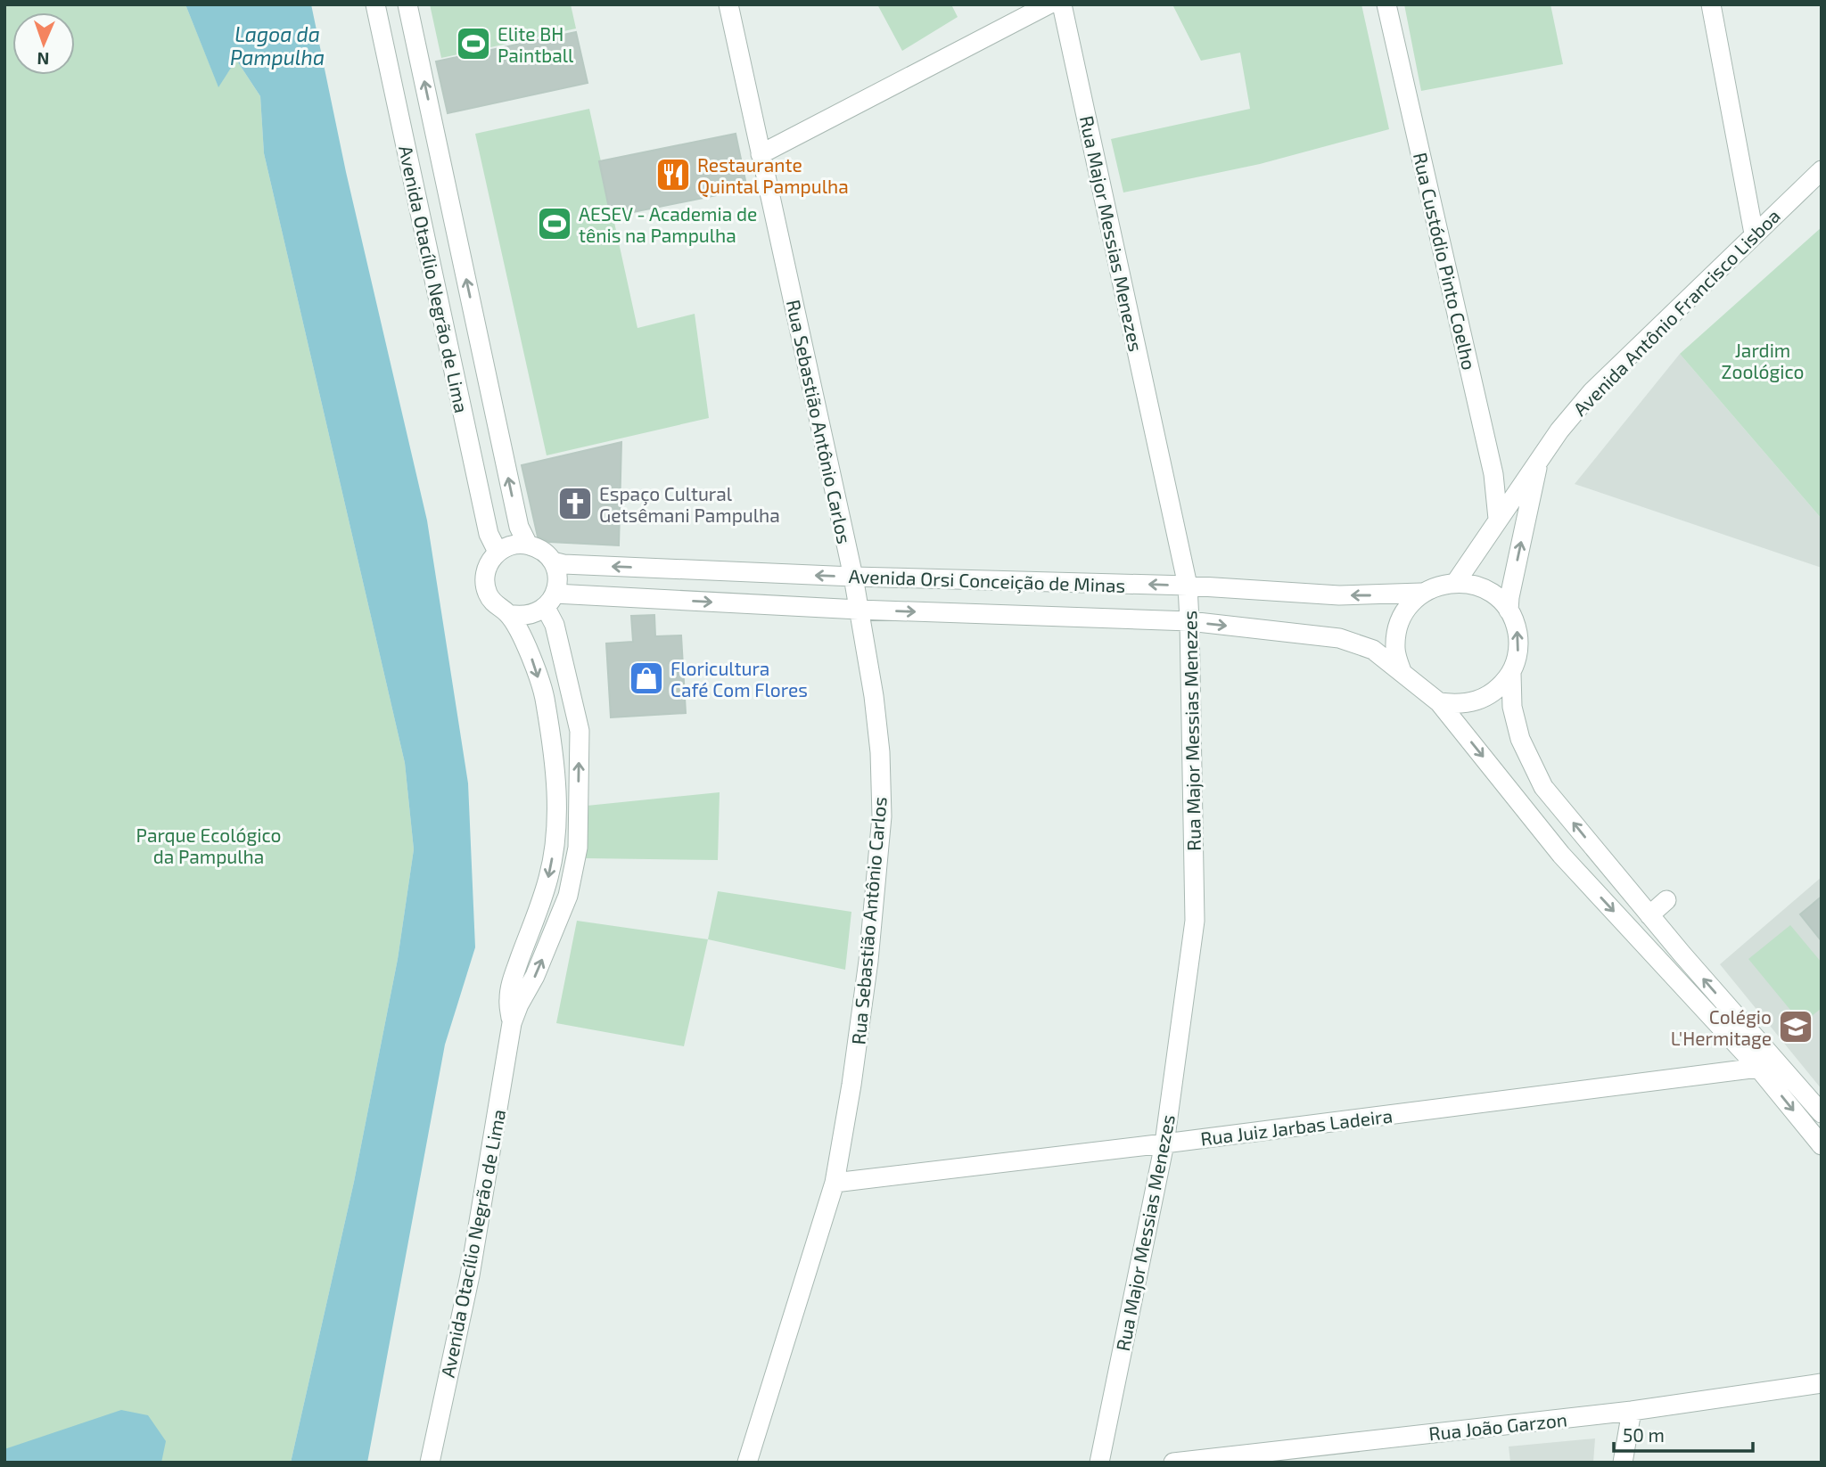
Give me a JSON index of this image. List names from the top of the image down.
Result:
{
  "streets": {
    "street": [
      "Rua Major Messias Menezes",
      "Rua Custódio Pinto Coelho",
      "Avenida Otacílio Negrão de Lima",
      "Avenida Antônio Francisco Lisboa",
      "Rua Sebastião Antônio Carlos",
      "Avenida Orsi Conceição de Minas",
      "Rua Juiz Jarbas Ladeira",
      "Rua João Garzon"
    ]
  },
  "crossings": [
    ["Rua Major Messias Menezes", "Avenida Orsi Conceição de Minas"],
    ["Rua Major Messias Menezes", "Rua Juiz Jarbas Ladeira"],
    ["Rua Custódio Pinto Coelho", "Avenida Antônio Francisco Lisboa"],
    ["Avenida Otacílio Negrão de Lima", "Avenida Orsi Conceição de Minas"],
    ["Avenida Antônio Francisco Lisboa", "Avenida Orsi Conceição de Minas"],
    ["Rua Sebastião Antônio Carlos", "Avenida Orsi Conceição de Minas"],
    ["Rua Sebastião Antônio Carlos", "Rua Juiz Jarbas Ladeira"]
  ],
  "water": ["Lagoa da Pampulha"],
  "parks": ["Jardim Zoológico", "Parque Ecológico da Pampulha"],
  "places": {
    "sports": ["Elite BH Paintball", "AESEV - Academia de tênis na Pampulha"],
    "restaurant": ["Restaurante Quintal Pampulha"],
    "church": ["Espaço Cultural Getsêmani Pampulha"],
    "shop": ["Floricultura Café Com Flores"],
    "school or university": ["Colégio L'Hermitage"]
  },
  "scale_bar": "50 m",
  "north": "bottom"
}
